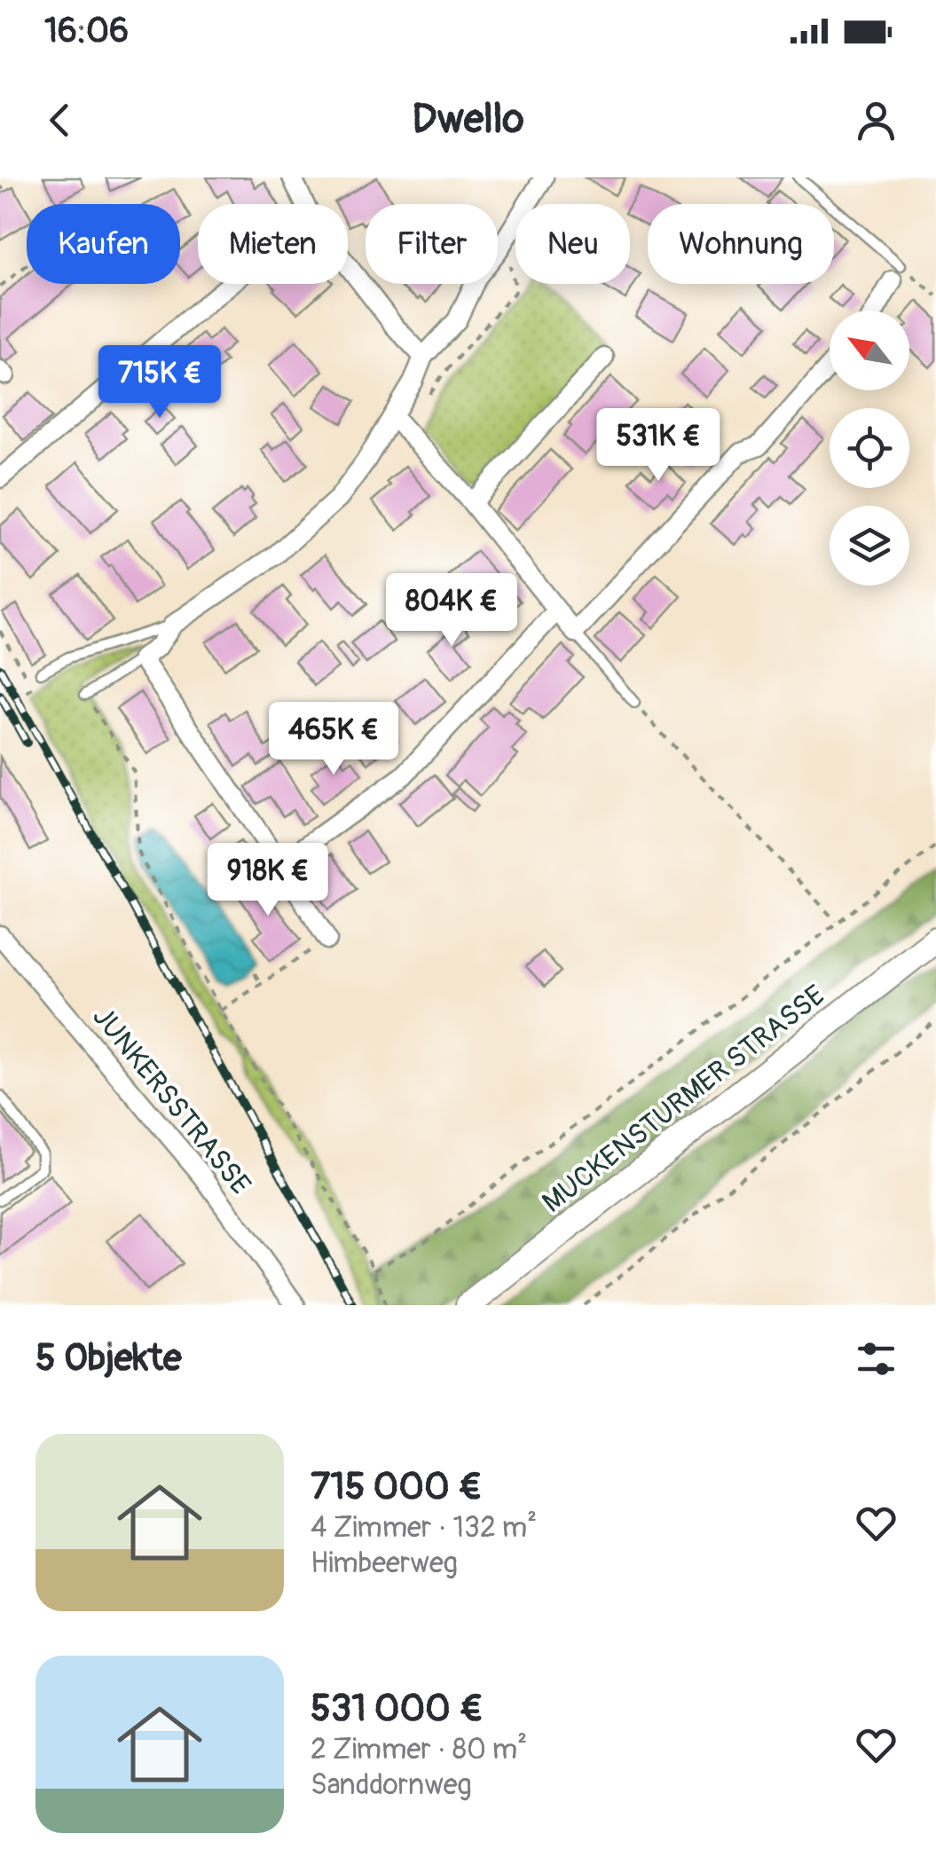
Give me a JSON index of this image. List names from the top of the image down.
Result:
{
  "streets": {
    "main road": ["MUCKENSTURMER STRASSE"],
    "street": ["JUNKERSSTRASSE"]
  },
  "north": "top left",
  "page": {
    "status": "16:06",
    "header": "Dwello",
    "chip": [
      "Kaufen",
      "Mieten",
      "Filter",
      "Neu",
      "Wohnung"
    ],
    "price": [
      "715K €",
      "531K €",
      "804K €",
      "465K €",
      "918K €"
    ],
    "heading": "5 Objekte",
    "list": [
      {
        "name": "715 000 €",
        "note": "4 Zimmer · 132 m² · Himbeerweg"
      },
      {
        "name": "531 000 €",
        "note": "2 Zimmer · 80 m² · Sanddornweg"
      }
    ]
  }
}
